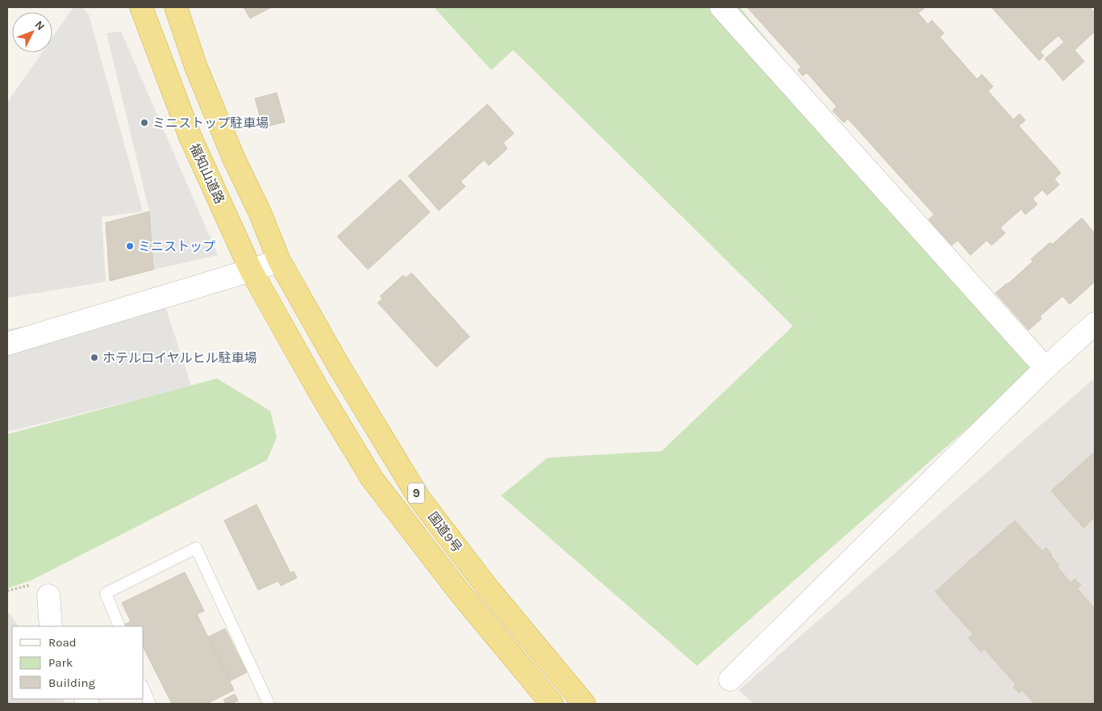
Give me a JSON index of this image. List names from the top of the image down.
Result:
{
  "streets": {
    "highway": ["福知山道路", "9", "国道9号"]
  },
  "crossings": [
    ["福知山道路", "国道9号"],
    ["9", "国道9号"]
  ],
  "places": ["ミニストップ駐車場", "ミニストップ", "ホテルロイヤルヒル駐車場"],
  "legend": ["Road", "Park", "Building"],
  "north": "top right"
}
